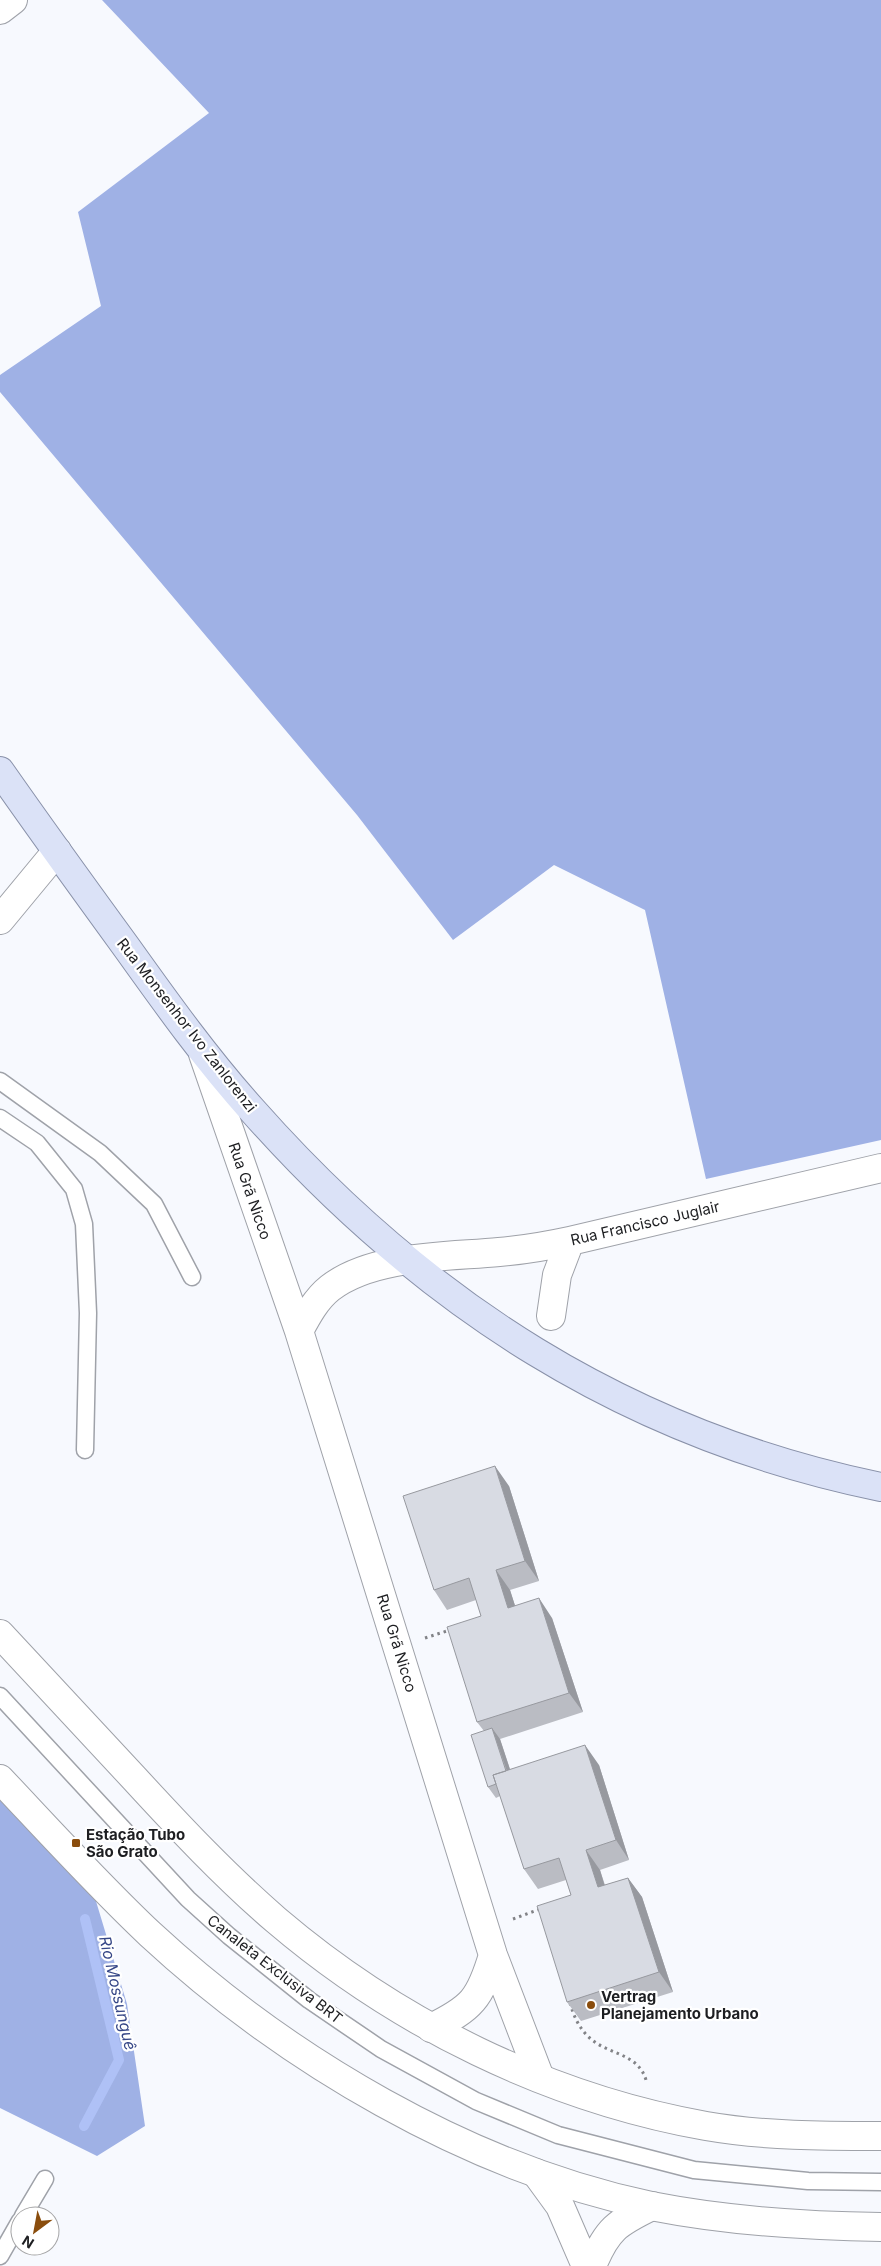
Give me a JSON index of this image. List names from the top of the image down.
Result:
{
  "streets": {
    "main road": ["Rua Monsenhor Ivo Zanlorenzi"],
    "street": ["Rua Grã Nicco", "Rua Francisco Juglair"],
    "lane": ["Canaleta Exclusiva BRT"]
  },
  "crossings": [
    ["Rua Monsenhor Ivo Zanlorenzi", "Rua Grã Nicco"],
    ["Rua Monsenhor Ivo Zanlorenzi", "Rua Francisco Juglair"]
  ],
  "water": ["Rio Mossunguê"],
  "places": {
    "transit": ["Estação Tubo São Grato"],
    "other": ["Vertrag Planejamento Urbano"]
  },
  "north": "bottom left"
}
